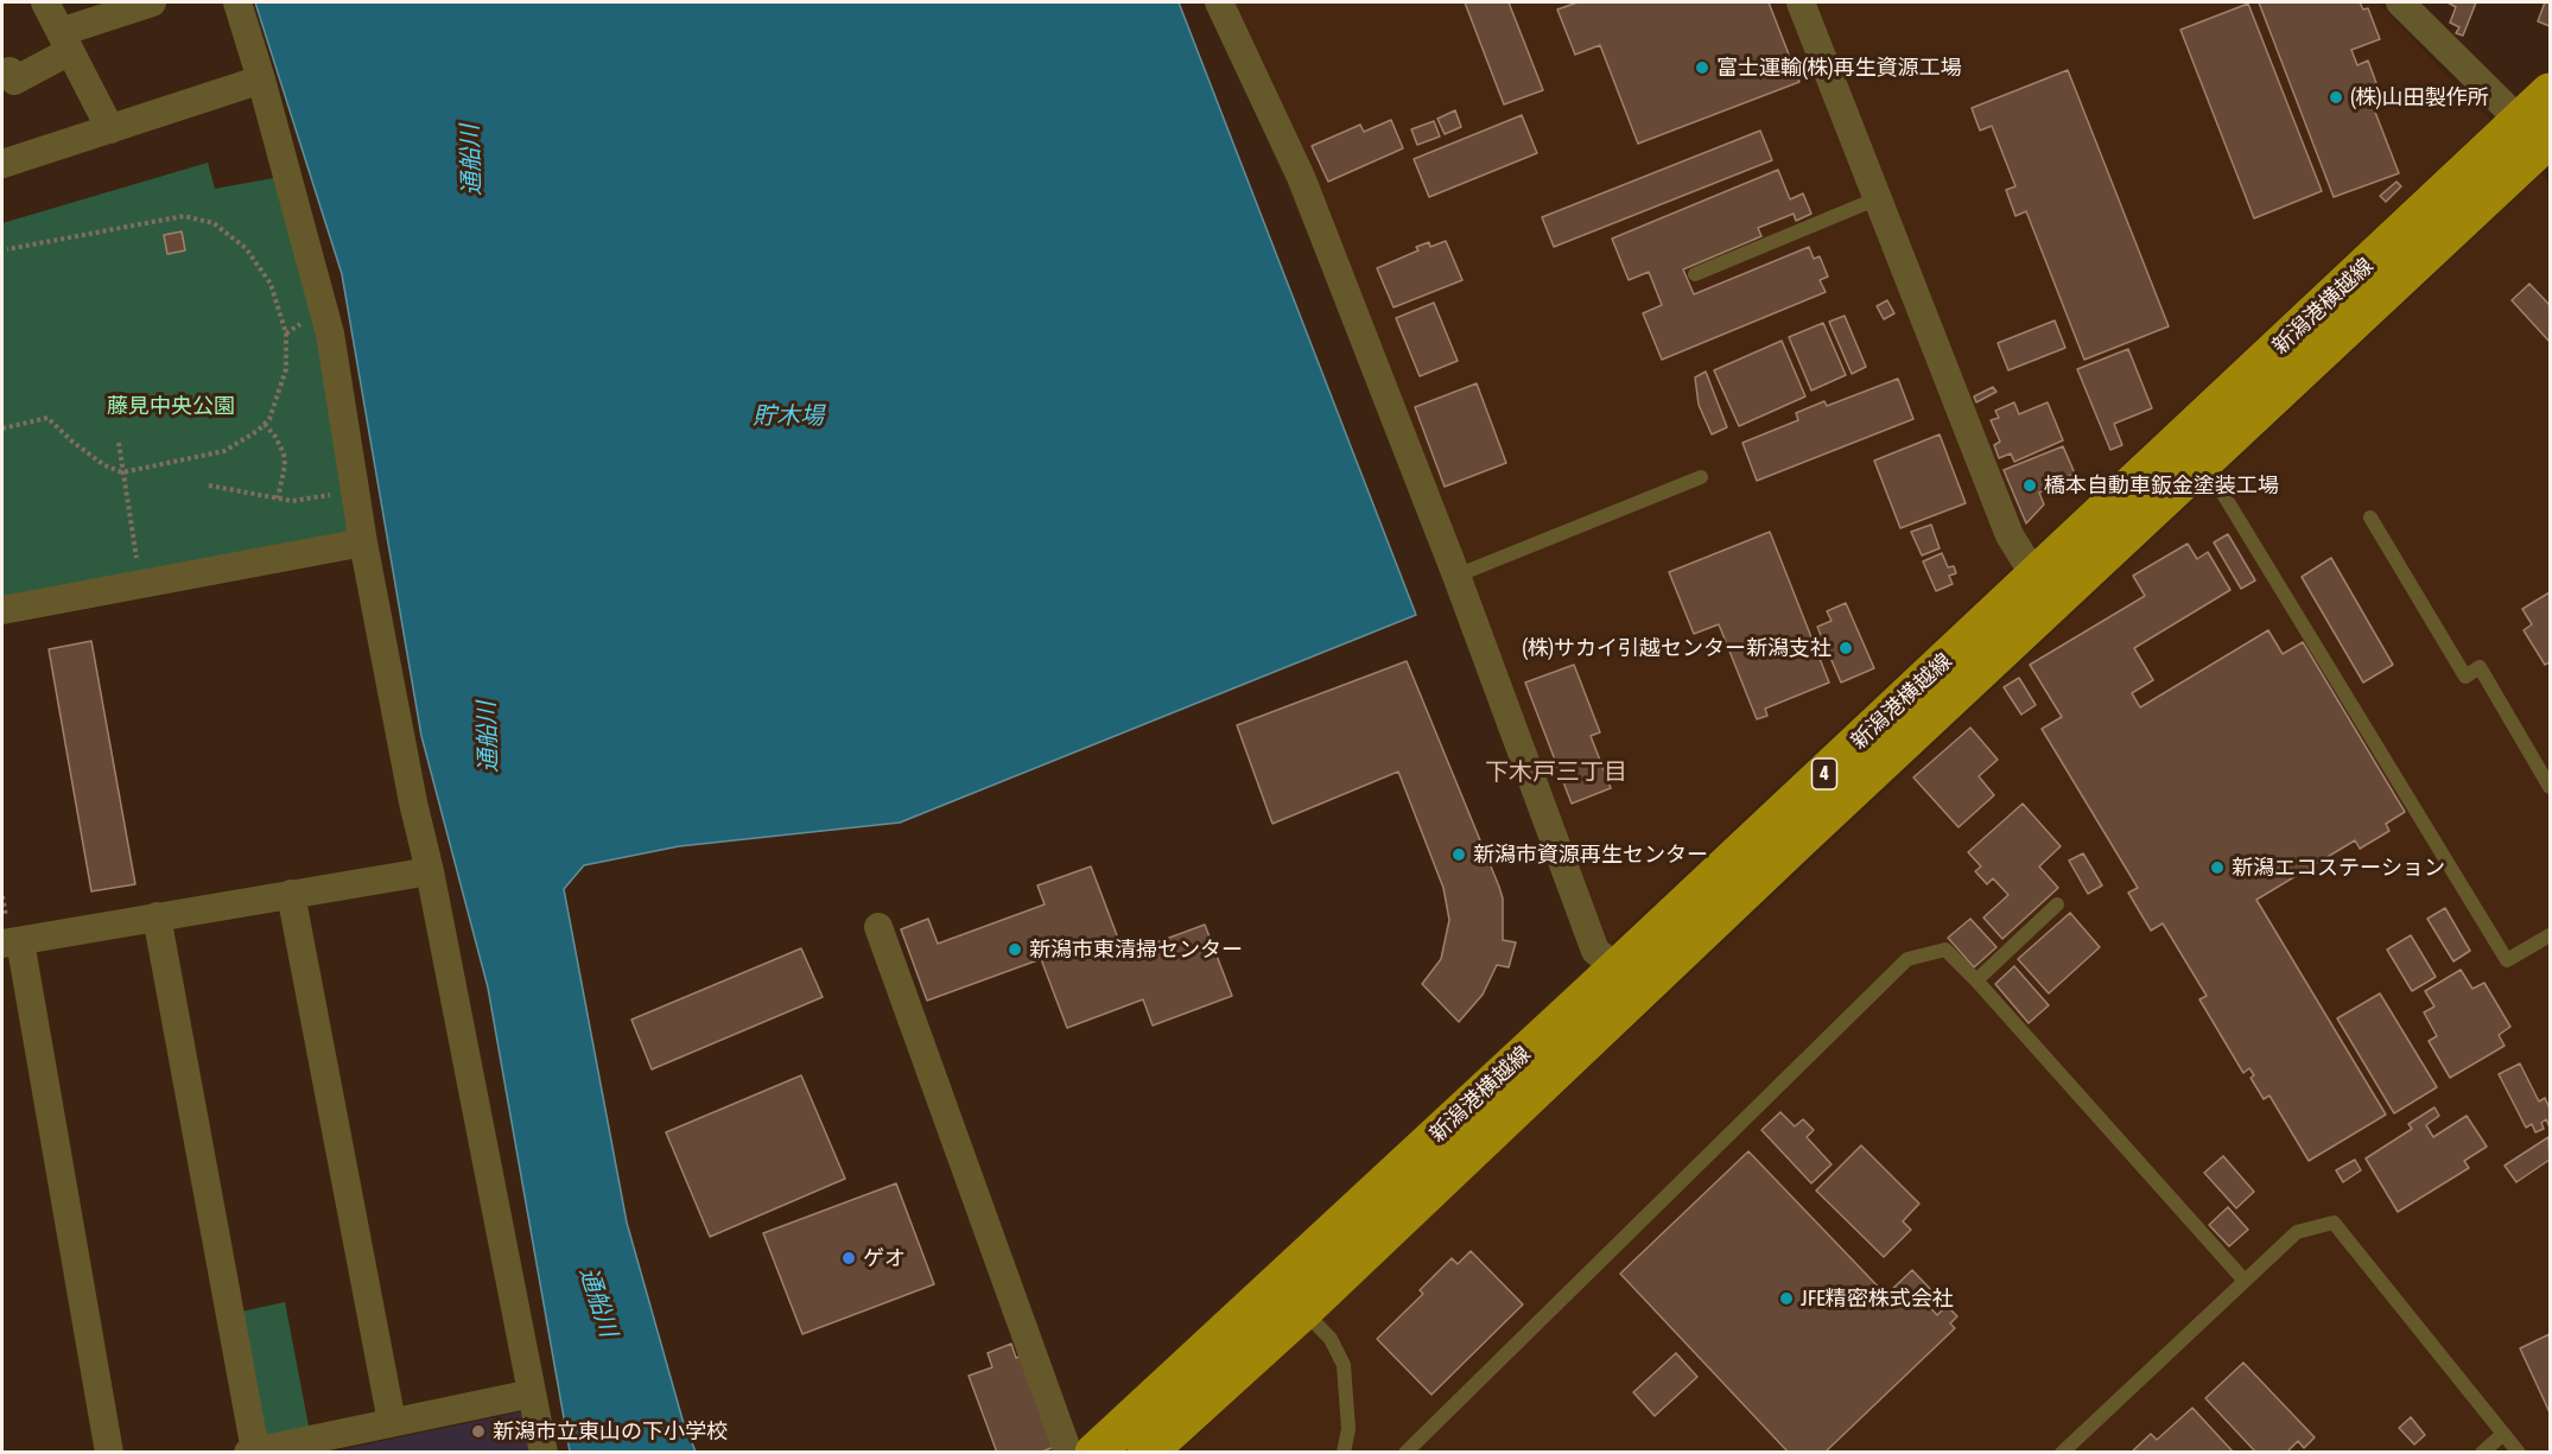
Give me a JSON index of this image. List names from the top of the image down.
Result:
{
  "streets": {
    "main road": ["新潟港横越線", "4"]
  },
  "districts": ["下木戸三丁目"],
  "water": ["通船川", "貯木場"],
  "parks": ["藤見中央公園"],
  "places": [
    "富士運輸(株)再生資源工場",
    "(株)山田製作所",
    "橋本自動車鈑金塗装工場",
    "(株)サカイ引越センター新潟支社",
    "新潟市資源再生センター",
    "新潟エコステーション",
    "新潟市東清掃センター",
    "ゲオ",
    "JFE精密株式会社",
    "新潟市立東山の下小学校"
  ]
}
